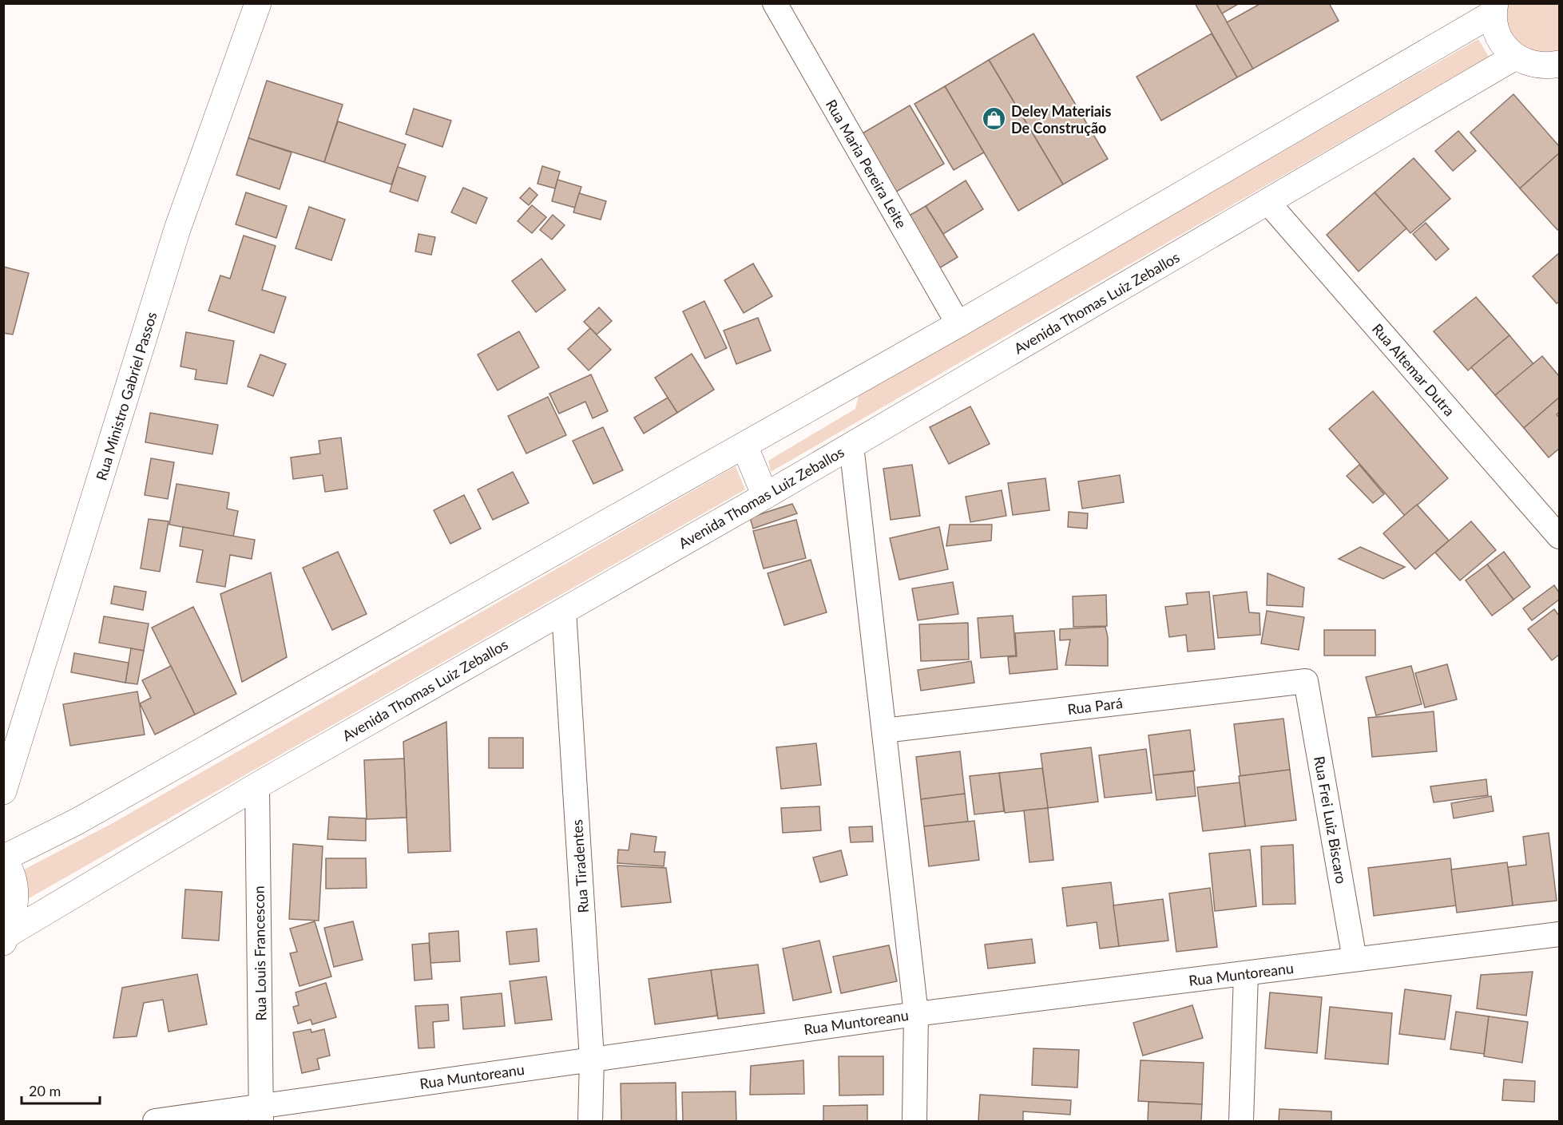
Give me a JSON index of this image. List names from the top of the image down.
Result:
{
  "streets": {
    "main road": ["Avenida Thomas Luiz Zeballos", "Rua Ministro Gabriel Passos"],
    "street": [
      "Rua Maria Pereira Leite",
      "Rua Altemar Dutra",
      "Rua Pará",
      "Rua Frei Luiz Biscaro",
      "Rua Tiradentes",
      "Rua Louis Francescon",
      "Rua Muntoreanu"
    ]
  },
  "crossings": [
    ["Avenida Thomas Luiz Zeballos", "Rua Altemar Dutra"],
    ["Avenida Thomas Luiz Zeballos", "Rua Tiradentes"],
    ["Avenida Thomas Luiz Zeballos", "Rua Louis Francescon"],
    ["Rua Pará", "Rua Frei Luiz Biscaro"],
    ["Rua Frei Luiz Biscaro", "Rua Muntoreanu"],
    ["Rua Tiradentes", "Rua Muntoreanu"],
    ["Rua Louis Francescon", "Rua Muntoreanu"]
  ],
  "places": {
    "shop": ["Deley Materiais De Construção"]
  },
  "scale_bar": "20 m"
}
